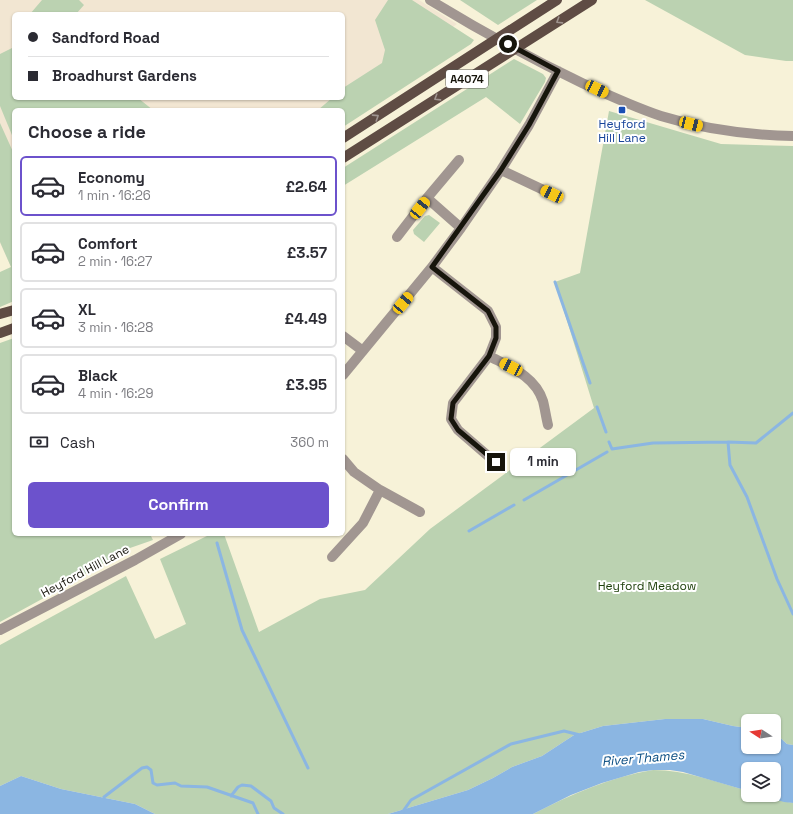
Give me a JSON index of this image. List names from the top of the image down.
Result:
{
  "streets": {
    "main road": ["A4074"],
    "street": ["Heyford Hill Lane"]
  },
  "water": ["River Thames"],
  "parks": ["Heyford Meadow"],
  "places": {
    "transit": ["Heyford Hill Lane"]
  },
  "north": "left",
  "page": {
    "banner": ["Sandford Road", "Broadhurst Gardens"],
    "heading": "Choose a ride",
    "list": [
      {
        "name": "Economy",
        "note": "1 min · 16:26",
        "value": "£2.64"
      },
      {
        "name": "Comfort",
        "note": "2 min · 16:27",
        "value": "£3.57"
      },
      {
        "name": "XL",
        "note": "3 min · 16:28",
        "value": "£4.49"
      },
      {
        "name": "Black",
        "note": "4 min · 16:29",
        "value": "£3.95"
      }
    ],
    "pay": ["Cash", "360 m"],
    "bubble": "1 min",
    "buttons": "Confirm"
  }
}
